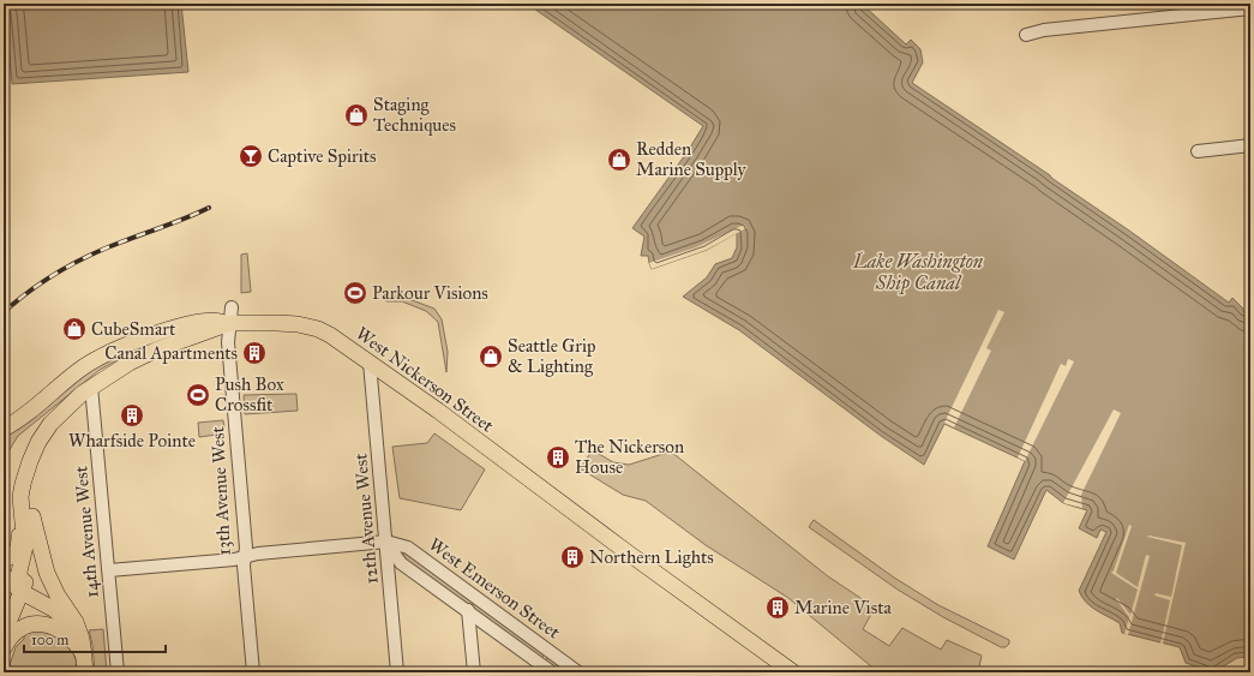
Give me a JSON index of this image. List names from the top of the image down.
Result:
{
  "streets": {
    "main road": ["West Nickerson Street"],
    "street": [
      "13th Avenue West",
      "12th Avenue West",
      "14th Avenue West",
      "West Emerson Street"
    ]
  },
  "crossings": [
    ["West Nickerson Street", "13th Avenue West"],
    ["West Nickerson Street", "12th Avenue West"],
    ["West Nickerson Street", "14th Avenue West"],
    ["13th Avenue West", "West Emerson Street"],
    ["12th Avenue West", "West Emerson Street"],
    ["14th Avenue West", "West Emerson Street"]
  ],
  "water": ["Lake Washington Ship Canal"],
  "places": {
    "shop": [
      "Staging Techniques",
      "Redden Marine Supply",
      "CubeSmart",
      "Seattle Grip & Lighting"
    ],
    "bar": ["Captive Spirits"],
    "sports": ["Parkour Visions", "Push Box Crossfit"],
    "building": [
      "Canal Apartments",
      "Wharfside Pointe",
      "The Nickerson House",
      "Northern Lights",
      "Marine Vista"
    ]
  },
  "scale_bar": "100 m"
}
